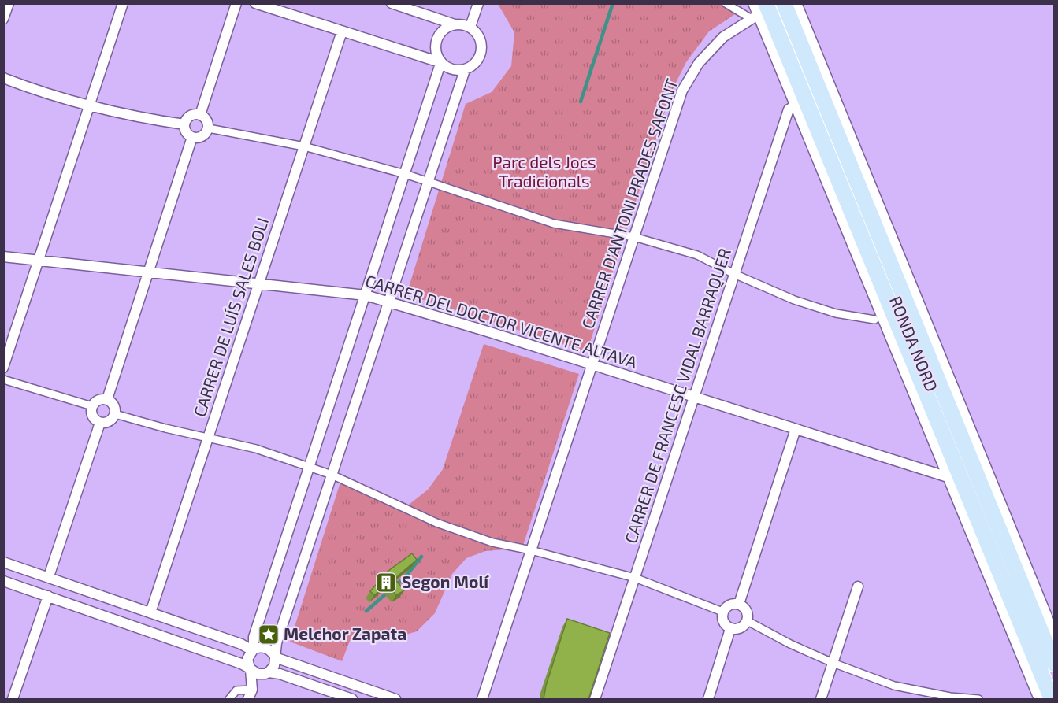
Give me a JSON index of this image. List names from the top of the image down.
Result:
{
  "streets": {
    "main road": ["RONDA NORD"],
    "street": [
      "CARRER D'ANTONI PRADES SAFONT",
      "CARRER DE LUÍS SALES BOLI",
      "CARRER DEL DOCTOR VICENTE ALTAVA",
      "CARRER DE FRANCESC VIDAL BARRAQUER"
    ]
  },
  "crossings": [
    ["CARRER D'ANTONI PRADES SAFONT", "CARRER DEL DOCTOR VICENTE ALTAVA"],
    ["CARRER D'ANTONI PRADES SAFONT", "RONDA NORD"],
    ["CARRER DE LUÍS SALES BOLI", "CARRER DEL DOCTOR VICENTE ALTAVA"],
    ["CARRER DEL DOCTOR VICENTE ALTAVA", "RONDA NORD"],
    ["CARRER DEL DOCTOR VICENTE ALTAVA", "CARRER DE FRANCESC VIDAL BARRAQUER"],
    ["RONDA NORD", "CARRER DE FRANCESC VIDAL BARRAQUER"]
  ],
  "parks": ["Parc dels Jocs Tradicionals"],
  "places": {
    "building": ["Segon Molí"],
    "place": ["Melchor Zapata"]
  }
}
